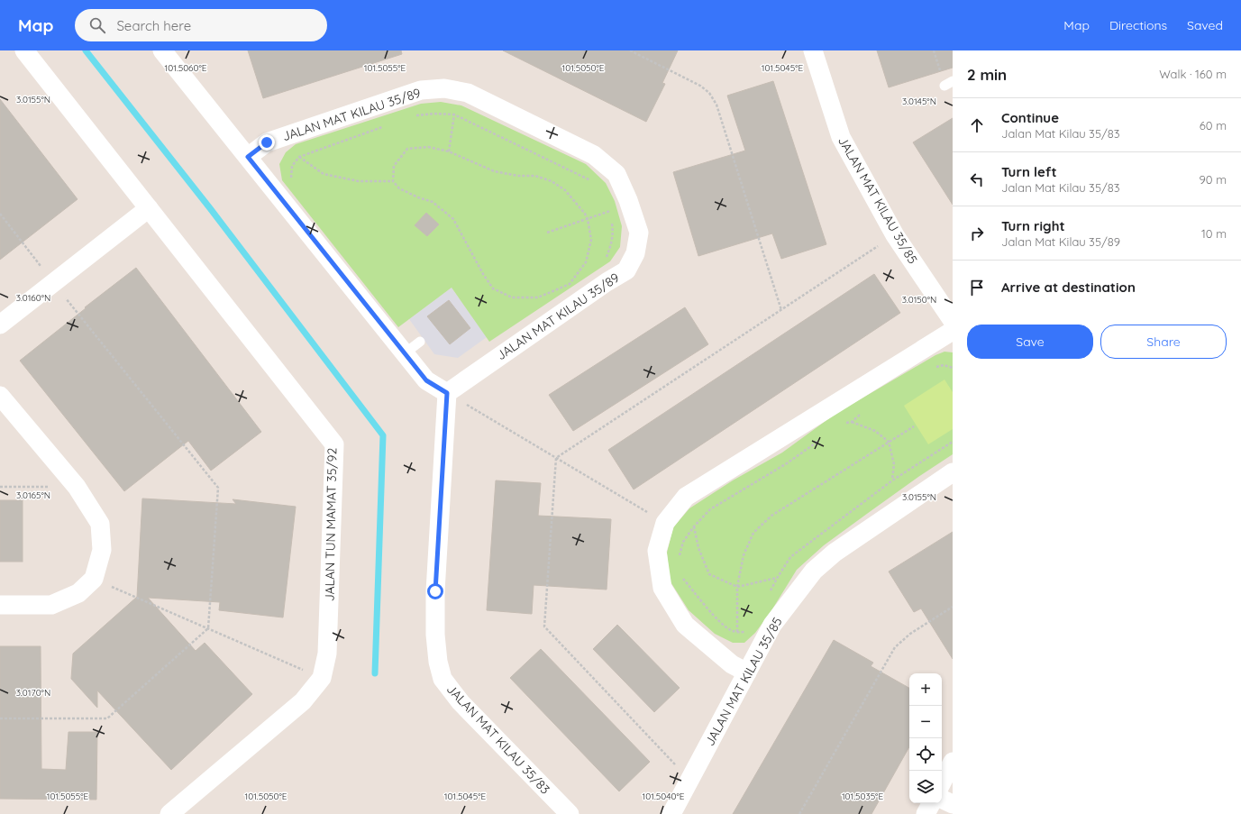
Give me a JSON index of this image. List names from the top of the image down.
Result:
{
  "streets": {
    "street": [
      "JALAN MAT KILAU 35/89",
      "JALAN MAT KILAU 35/85",
      "JALAN TUN MAMAT 35/92",
      "JALAN MAT KILAU 35/83"
    ]
  },
  "crossings": [
    ["JALAN MAT KILAU 35/89", "JALAN MAT KILAU 35/83"]
  ],
  "page": {
    "header": "Map",
    "search": "Search here",
    "nav": ["Map", "Directions", "Saved"],
    "heading": ["2 min", "Walk · 160 m"],
    "list": [
      ["Continue", "Jalan Mat Kilau 35/83", "60 m"],
      ["Turn left", "Jalan Mat Kilau 35/83", "90 m"],
      ["Turn right", "Jalan Mat Kilau 35/89", "10 m"],
      "Arrive at destination"
    ],
    "buttons": ["Save", "Share"],
    "map_buttons": ["+", "−"]
  },
  "coordinates": [
    "101.5055°E",
    "101.5050°E",
    "101.5045°E",
    "101.5060°E",
    "3.0155°N",
    "3.0145°N",
    "3.0160°N",
    "3.0150°N",
    "3.0165°N",
    "3.0170°N",
    "101.5040°E",
    "101.5035°E"
  ]
}
